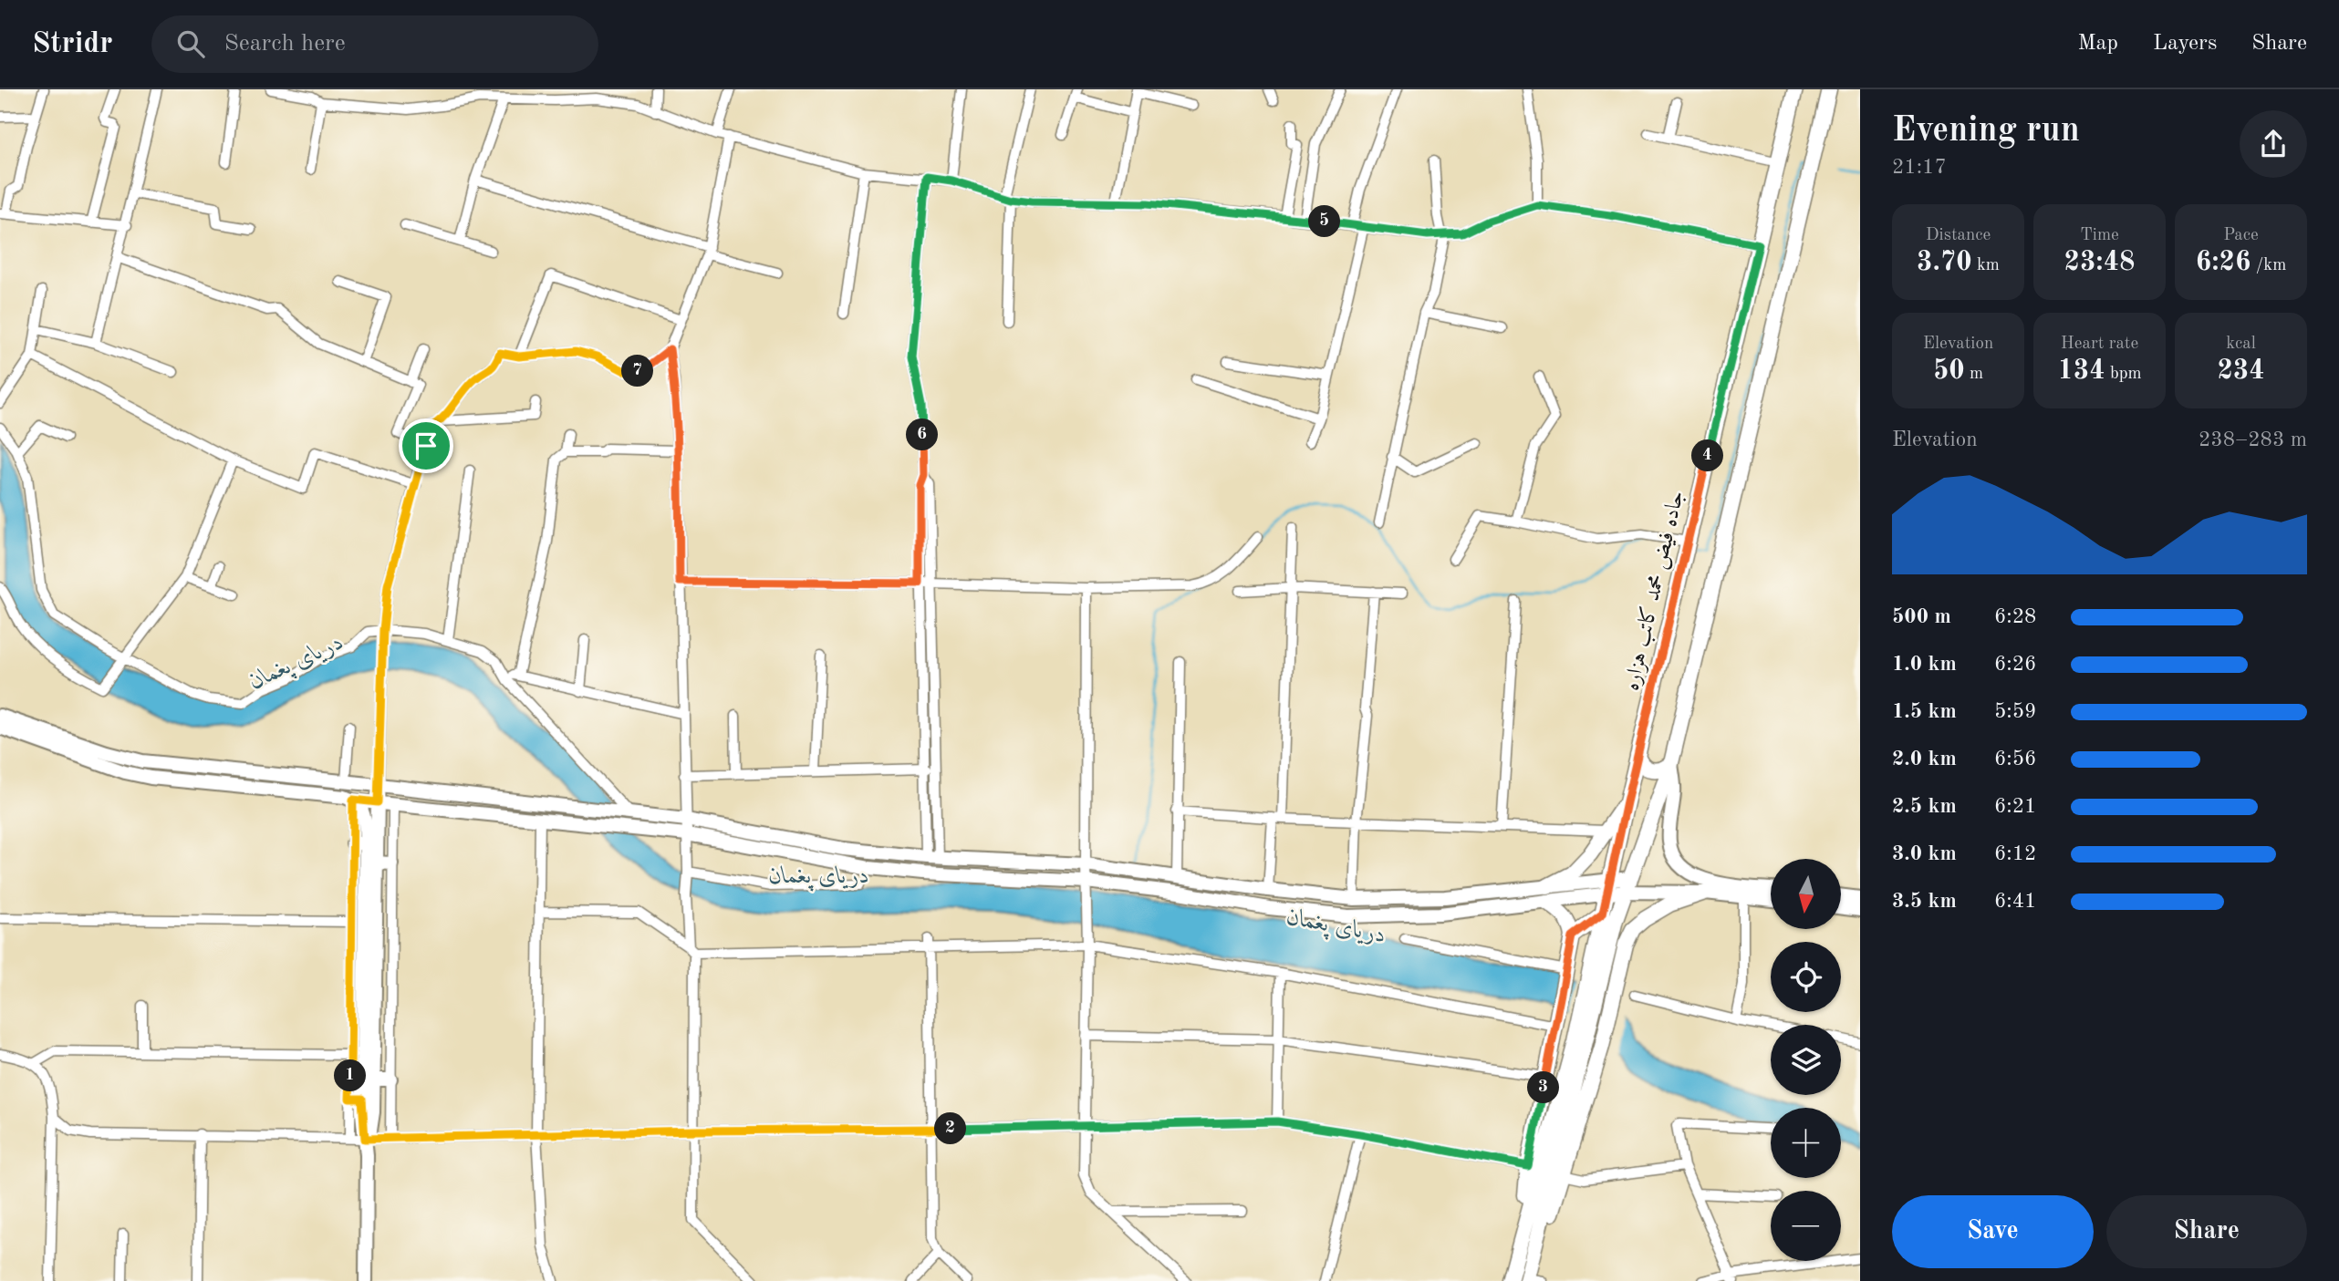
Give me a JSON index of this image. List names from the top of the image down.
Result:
{
  "streets": {
    "main road": ["جاده فیض محمد کاتب هزاره"]
  },
  "water": ["دریای پغمان"],
  "north": "bottom",
  "page": {
    "header": "Stridr",
    "search": "Search here",
    "nav": ["Map", "Layers", "Share"],
    "heading": ["Evening run", "21:17"],
    "stats": [
      ["Distance", "3.70 km"],
      ["Time", "23:48"],
      ["Pace", "6:26 /km"],
      ["Elevation", "50 m"],
      ["Heart rate", "134 bpm"],
      ["kcal", "234"]
    ],
    "pins": [
      "5",
      "7",
      "6",
      "4",
      "1",
      "3",
      "2"
    ],
    "chart": ["Elevation", "238–283 m"],
    "list": [
      {
        "name": "500 m",
        "note": "6:28"
      },
      {
        "name": "1.0 km",
        "note": "6:26"
      },
      {
        "name": "1.5 km",
        "note": "5:59"
      },
      {
        "name": "2.0 km",
        "note": "6:56"
      },
      {
        "name": "2.5 km",
        "note": "6:21"
      },
      {
        "name": "3.0 km",
        "note": "6:12"
      },
      {
        "name": "3.5 km",
        "note": "6:41"
      }
    ],
    "map_buttons": ["+", "−"],
    "buttons": ["Save", "Share"]
  }
}
